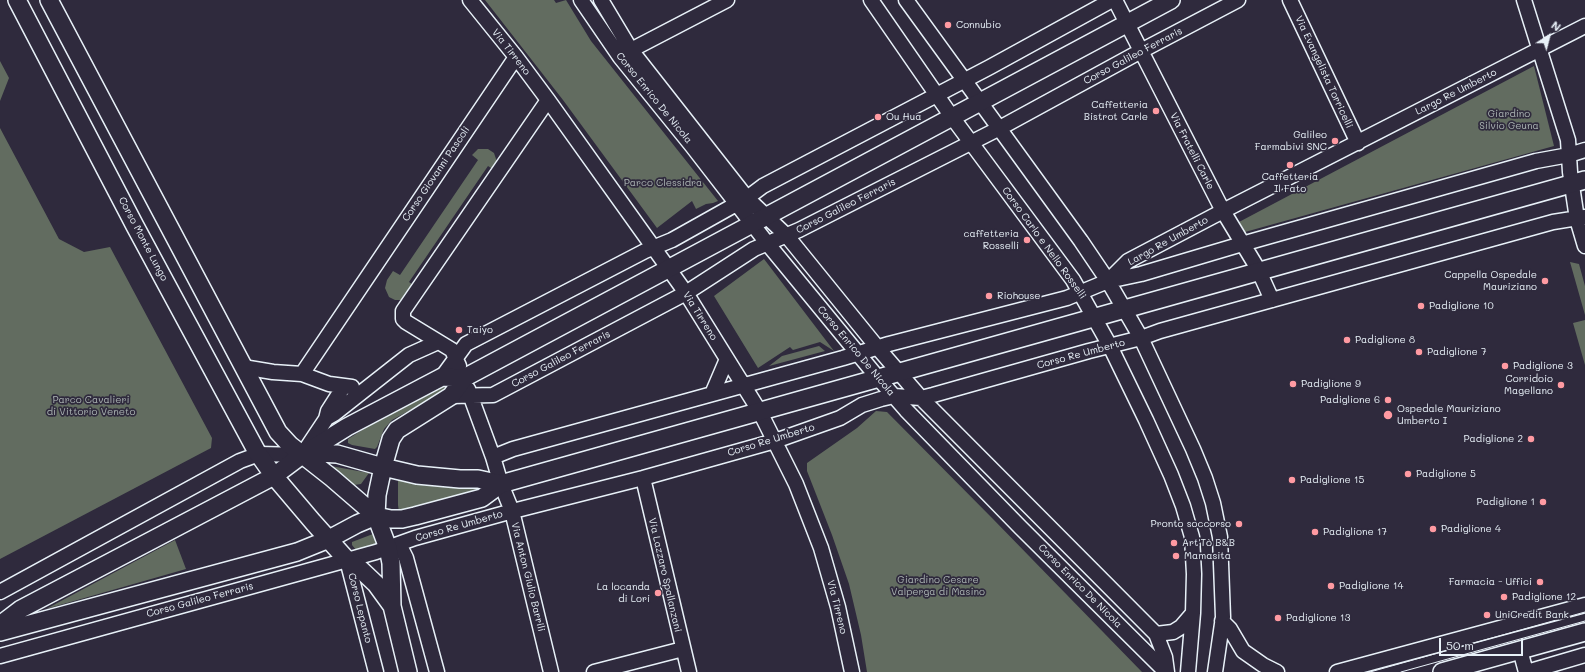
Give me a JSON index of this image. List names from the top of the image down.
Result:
{
  "streets": {
    "main road": ["Corso Galileo Ferraris", "Corso Monte Lungo", "Corso Lepanto"],
    "street": [
      "Via Tirreno",
      "Via Evangelista Torricelli",
      "Largo Re Umberto",
      "Corso Enrico De Nicola",
      "Via Fratelli Carle",
      "Corso Giovanni Pascoli",
      "Corso Carlo e Nello Rosselli",
      "Corso Re Umberto",
      "Via Lazzaro Spallanzani",
      "Via Anton Giulio Barrili"
    ]
  },
  "crossings": [
    ["Via Tirreno", "Corso Galileo Ferraris"],
    ["Via Tirreno", "Corso Giovanni Pascoli"],
    ["Via Tirreno", "Corso Re Umberto"],
    ["Corso Galileo Ferraris", "Corso Enrico De Nicola"],
    ["Corso Galileo Ferraris", "Via Fratelli Carle"],
    ["Corso Galileo Ferraris", "Corso Monte Lungo"],
    ["Corso Galileo Ferraris", "Corso Carlo e Nello Rosselli"],
    ["Corso Galileo Ferraris", "Corso Re Umberto"],
    ["Corso Galileo Ferraris", "Via Anton Giulio Barrili"],
    ["Corso Galileo Ferraris", "Corso Lepanto"],
    ["Via Evangelista Torricelli", "Largo Re Umberto"],
    ["Largo Re Umberto", "Via Fratelli Carle"],
    ["Corso Enrico De Nicola", "Corso Re Umberto"],
    ["Corso Monte Lungo", "Corso Lepanto"],
    ["Corso Carlo e Nello Rosselli", "Corso Re Umberto"],
    ["Corso Re Umberto", "Via Lazzaro Spallanzani"],
    ["Corso Re Umberto", "Via Anton Giulio Barrili"],
    ["Corso Re Umberto", "Corso Lepanto"]
  ],
  "parks": [
    "Giardino Silvio Geuna",
    "Parco Clessidra",
    "Parco Cavalieri di Vittorio Veneto",
    "Giardino Cesare Valperga di Masino"
  ],
  "places": [
    "Connubio",
    "Caffetteria Bistrot Carle",
    "Ou Hua",
    "Galileo Farmabivi SNC",
    "Caffetteria Il Fato",
    "caffetteria Rosselli",
    "Cappella Ospedale Mauriziano",
    "Riohouse",
    "Padiglione 10",
    "Taiyo",
    "Padiglione 8",
    "Padiglione 7",
    "Padiglione 3",
    "Padiglione 9",
    "Corridoio Magellano",
    "Padiglione 6",
    "Ospedale Mauriziano Umberto I",
    "Padiglione 2",
    "Padiglione 5",
    "Padiglione 15",
    "Padiglione 1",
    "Pronto soccorso",
    "Padiglione 4",
    "Padiglione 17",
    "Art'Tò B&B",
    "Mamasita",
    "Farmacia - Uffici",
    "Padiglione 14",
    "La locanda di Lori",
    "Padiglione 12",
    "UniCredit Bank",
    "Padiglione 13"
  ],
  "scale_bar": "50 m",
  "north": "top right"
}
